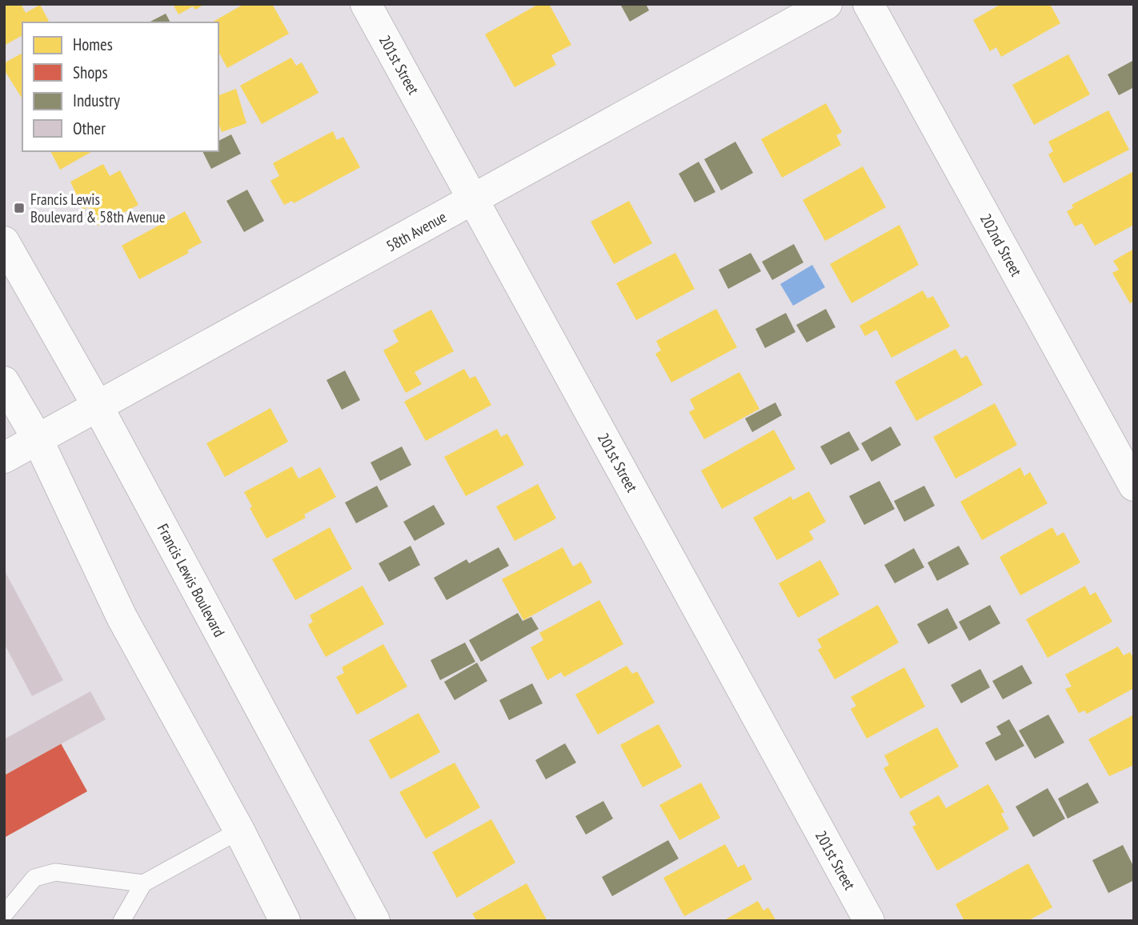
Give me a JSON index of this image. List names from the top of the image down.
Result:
{
  "streets": {
    "street": [
      "201st Street",
      "58th Avenue",
      "202nd Street",
      "Francis Lewis Boulevard"
    ]
  },
  "crossings": [
    ["201st Street", "58th Avenue"],
    ["58th Avenue", "Francis Lewis Boulevard"]
  ],
  "places": {
    "transit": ["Francis Lewis Boulevard & 58th Avenue"]
  },
  "legend": [
    "Homes",
    "Shops",
    "Industry",
    "Other"
  ]
}
